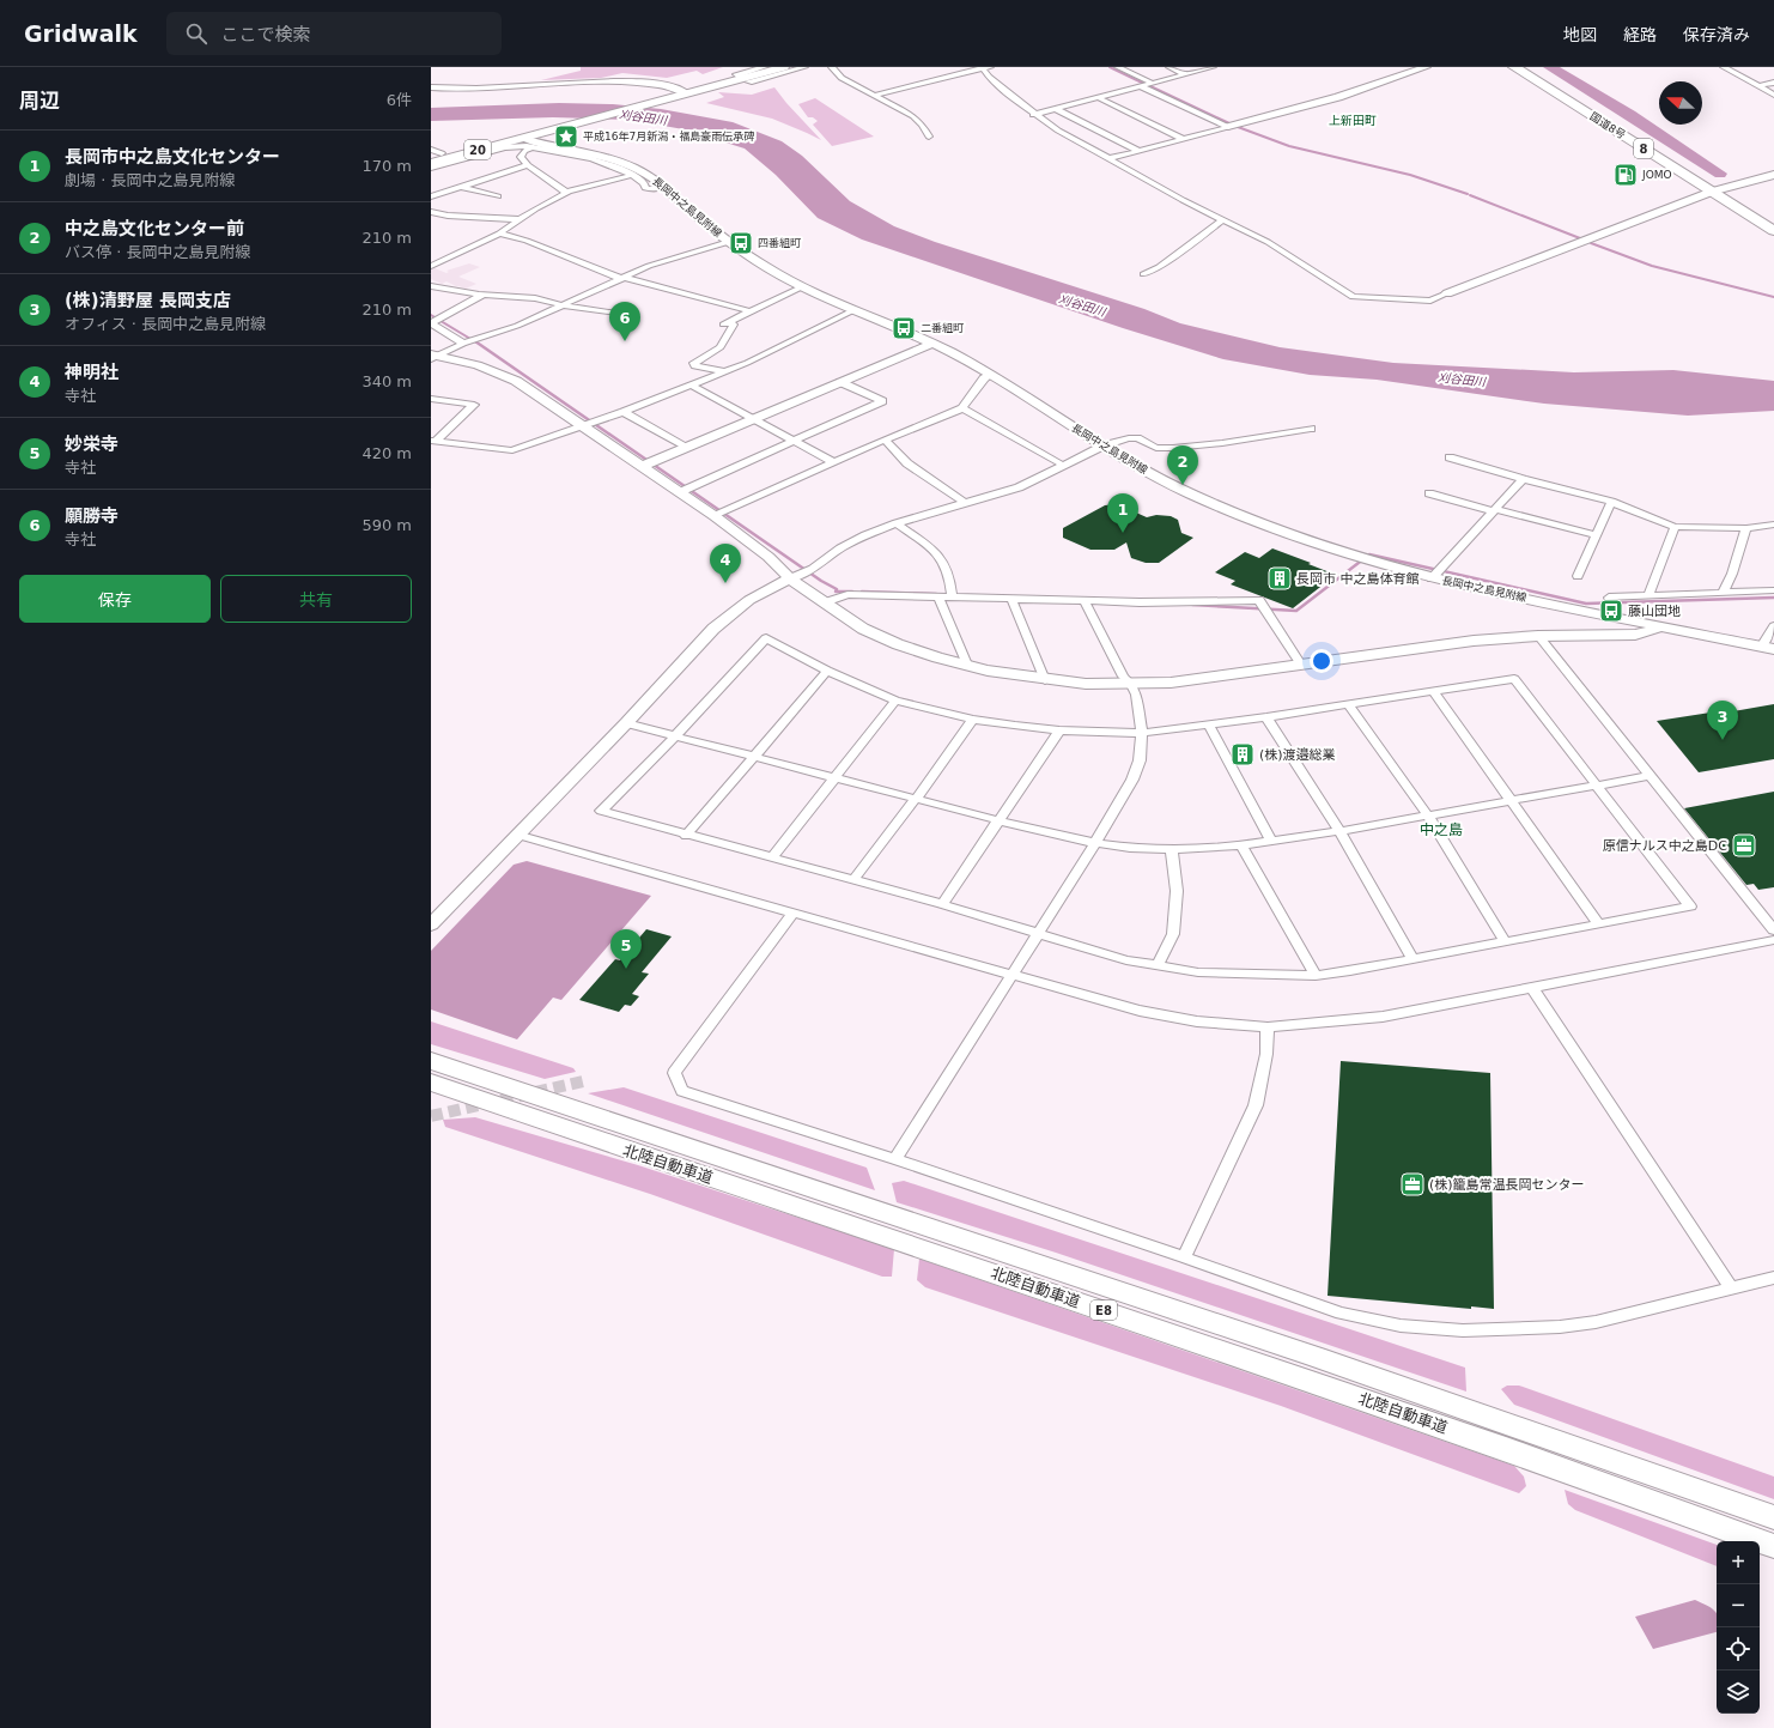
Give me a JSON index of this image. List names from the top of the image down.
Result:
{
  "streets": {
    "highway": [
      "国道8号",
      "8",
      "北陸自動車道",
      "E8"
    ],
    "main road": ["20"],
    "street": ["長岡中之島見附線"]
  },
  "crossings": [
    ["20", "長岡中之島見附線"]
  ],
  "districts": ["上新田町", "中之島"],
  "water": ["刈谷田川"],
  "places": {
    "place": ["平成16年7月新潟・福島豪雨伝承碑"],
    "fuel station": ["JOMO"],
    "bus stop": ["四番組町", "二番組町", "藤山団地"],
    "building": ["長岡市 中之島体育館", "(株)渡邉総業"],
    "office": ["原信ナルス中之島DC", "(株)籠島常温長岡センター"]
  },
  "north": "left",
  "page": {
    "header": "Gridwalk",
    "search": "ここで検索",
    "nav": ["地図", "経路", "保存済み"],
    "heading": ["周辺", "6件"],
    "list": [
      {
        "mark": "1",
        "name": "長岡市中之島文化センター",
        "note": "劇場 · 長岡中之島見附線",
        "value": "170 m"
      },
      {
        "mark": "2",
        "name": "中之島文化センター前",
        "note": "バス停 · 長岡中之島見附線",
        "value": "210 m"
      },
      {
        "mark": "3",
        "name": "(株)清野屋 長岡支店",
        "note": "オフィス · 長岡中之島見附線",
        "value": "210 m"
      },
      {
        "mark": "4",
        "name": "神明社",
        "note": "寺社",
        "value": "340 m"
      },
      {
        "mark": "5",
        "name": "妙栄寺",
        "note": "寺社",
        "value": "420 m"
      },
      {
        "mark": "6",
        "name": "願勝寺",
        "note": "寺社",
        "value": "590 m"
      }
    ],
    "pins": [
      "6",
      "2",
      "1",
      "4",
      "3",
      "5"
    ],
    "buttons": ["保存", "共有"],
    "map_buttons": ["+", "−"]
  }
}
